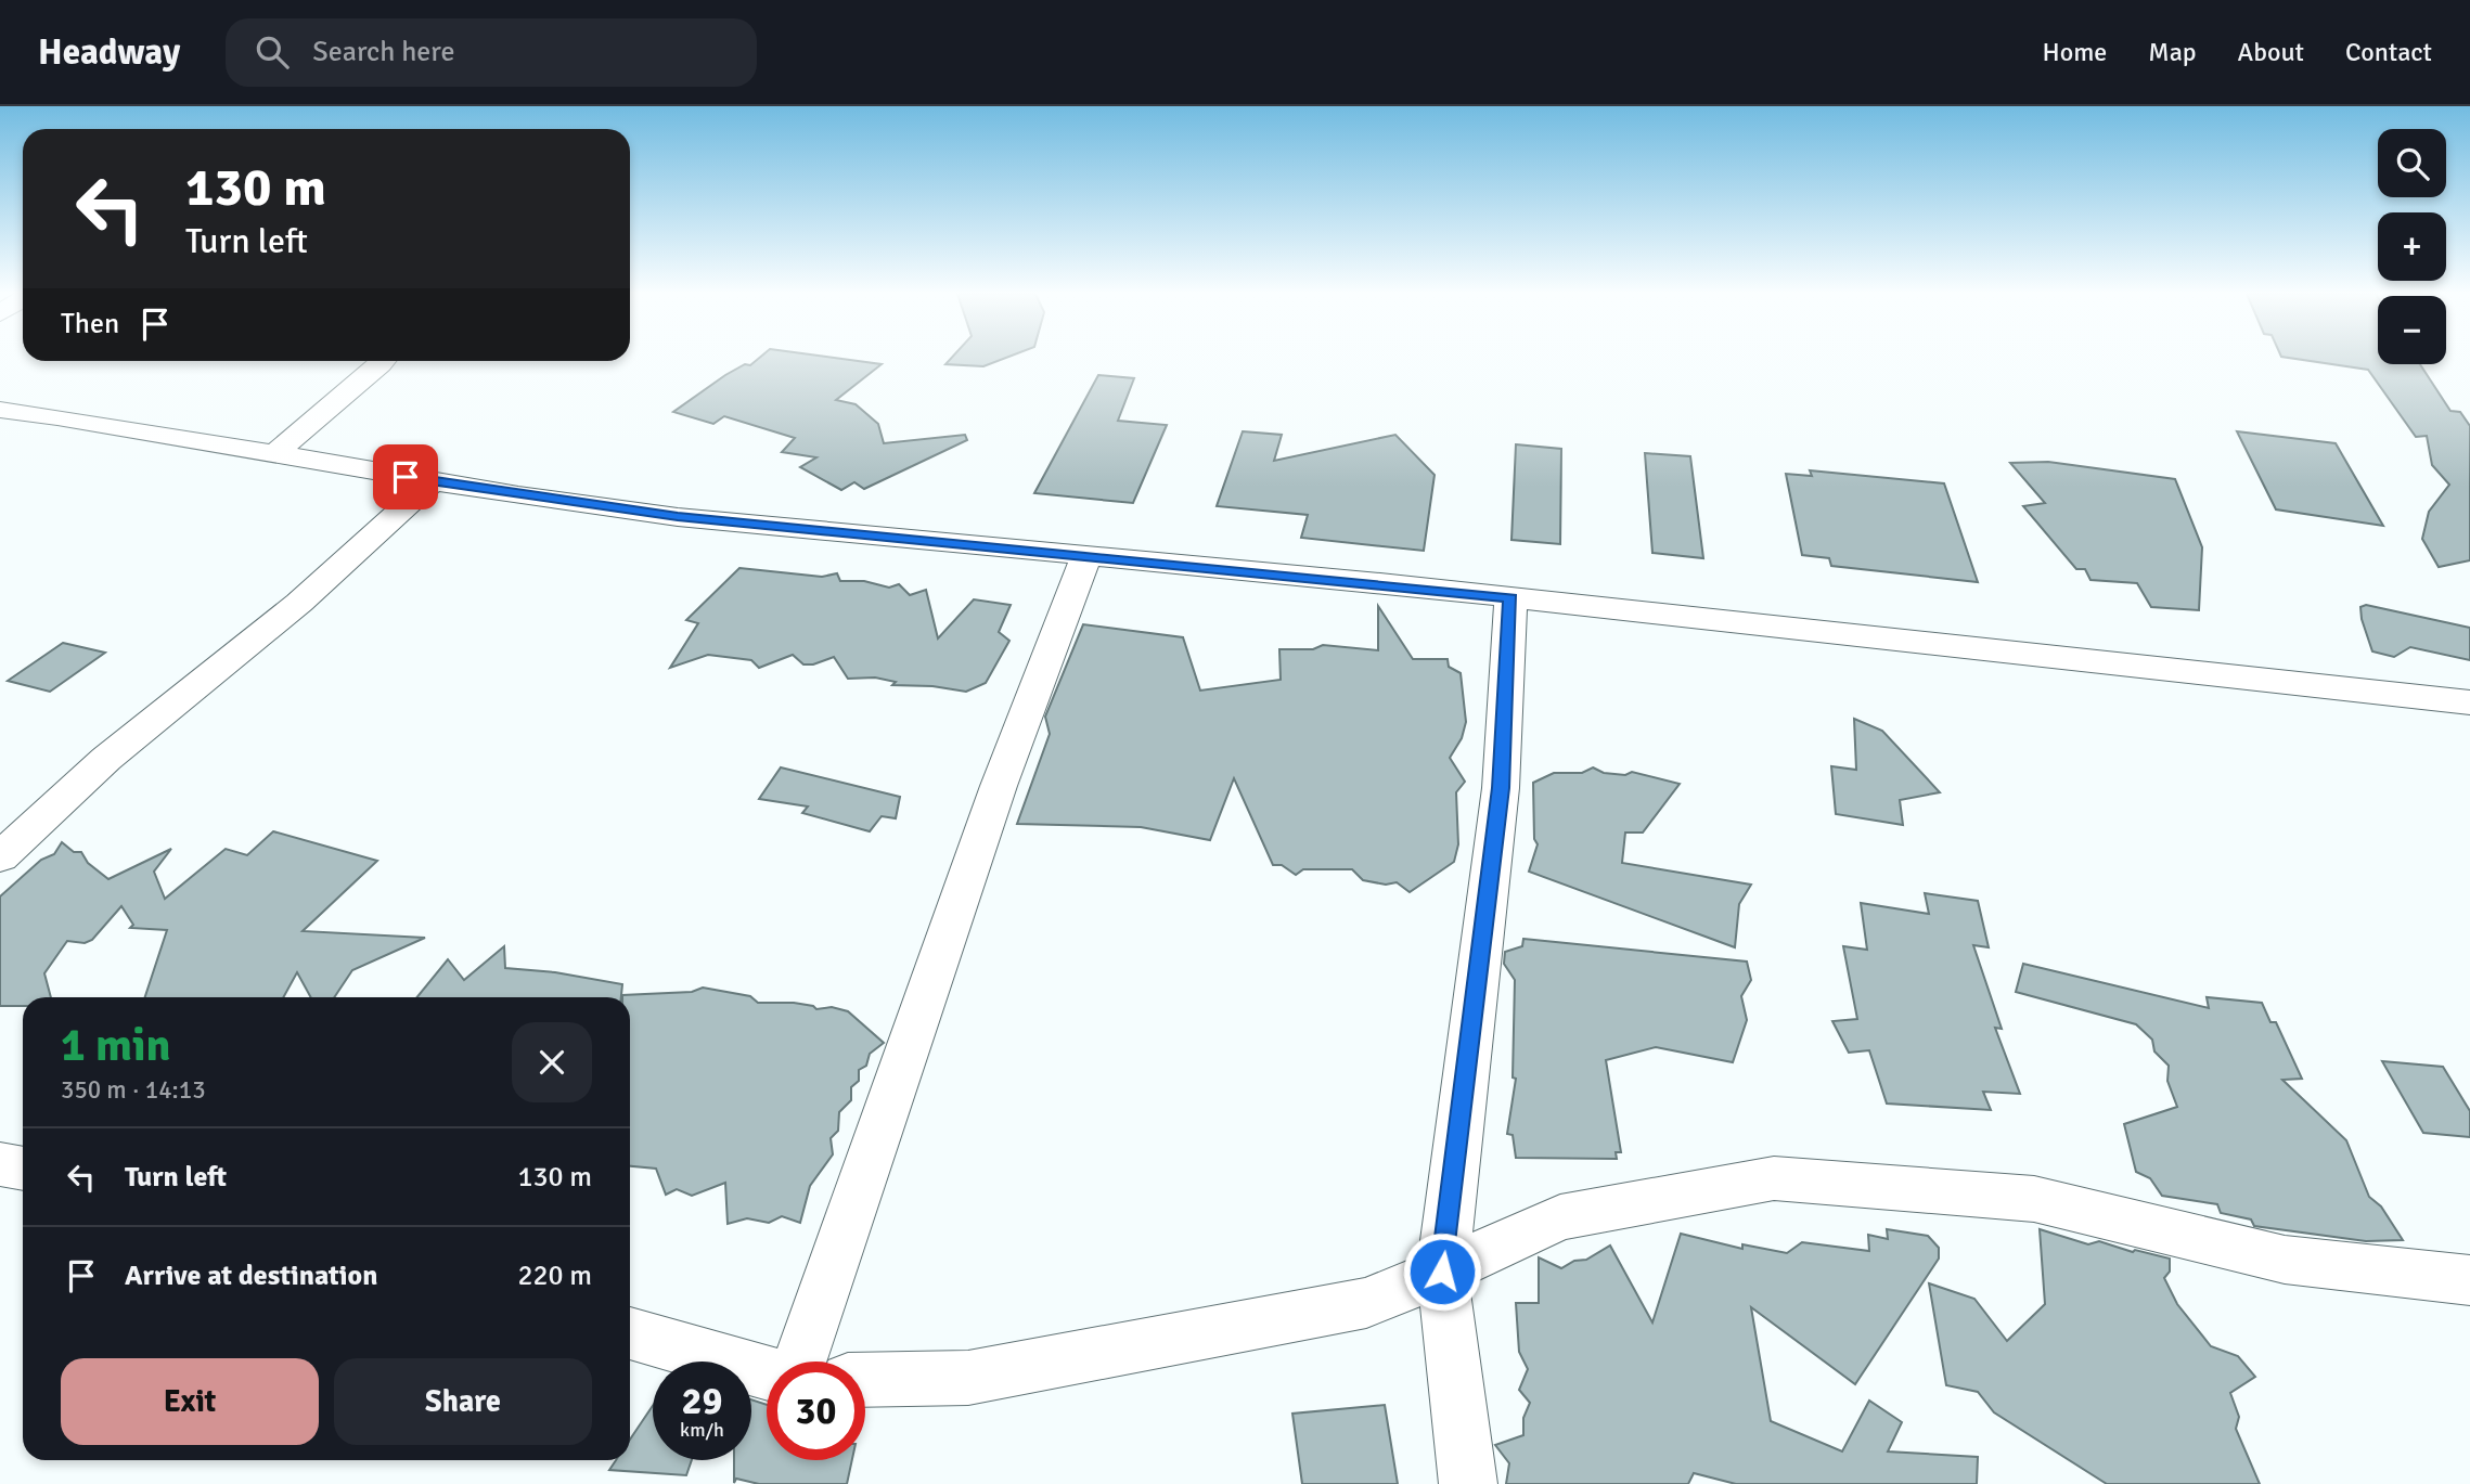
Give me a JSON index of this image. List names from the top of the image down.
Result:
{
  "page": {
    "header": "Headway",
    "search": "Search here",
    "nav": [
      "Home",
      "Map",
      "About",
      "Contact"
    ],
    "map_buttons": ["+", "−"],
    "turn": ["130 m", "Turn left"],
    "then": "Then",
    "heading": ["1 min", "350 m · 14:13"],
    "list": [
      {
        "name": "Turn left",
        "value": "130 m"
      },
      {
        "name": "Arrive at destination",
        "value": "220 m"
      }
    ],
    "buttons": ["Exit", "Share"],
    "speed": "29 km/h",
    "limit": "30"
  }
}
